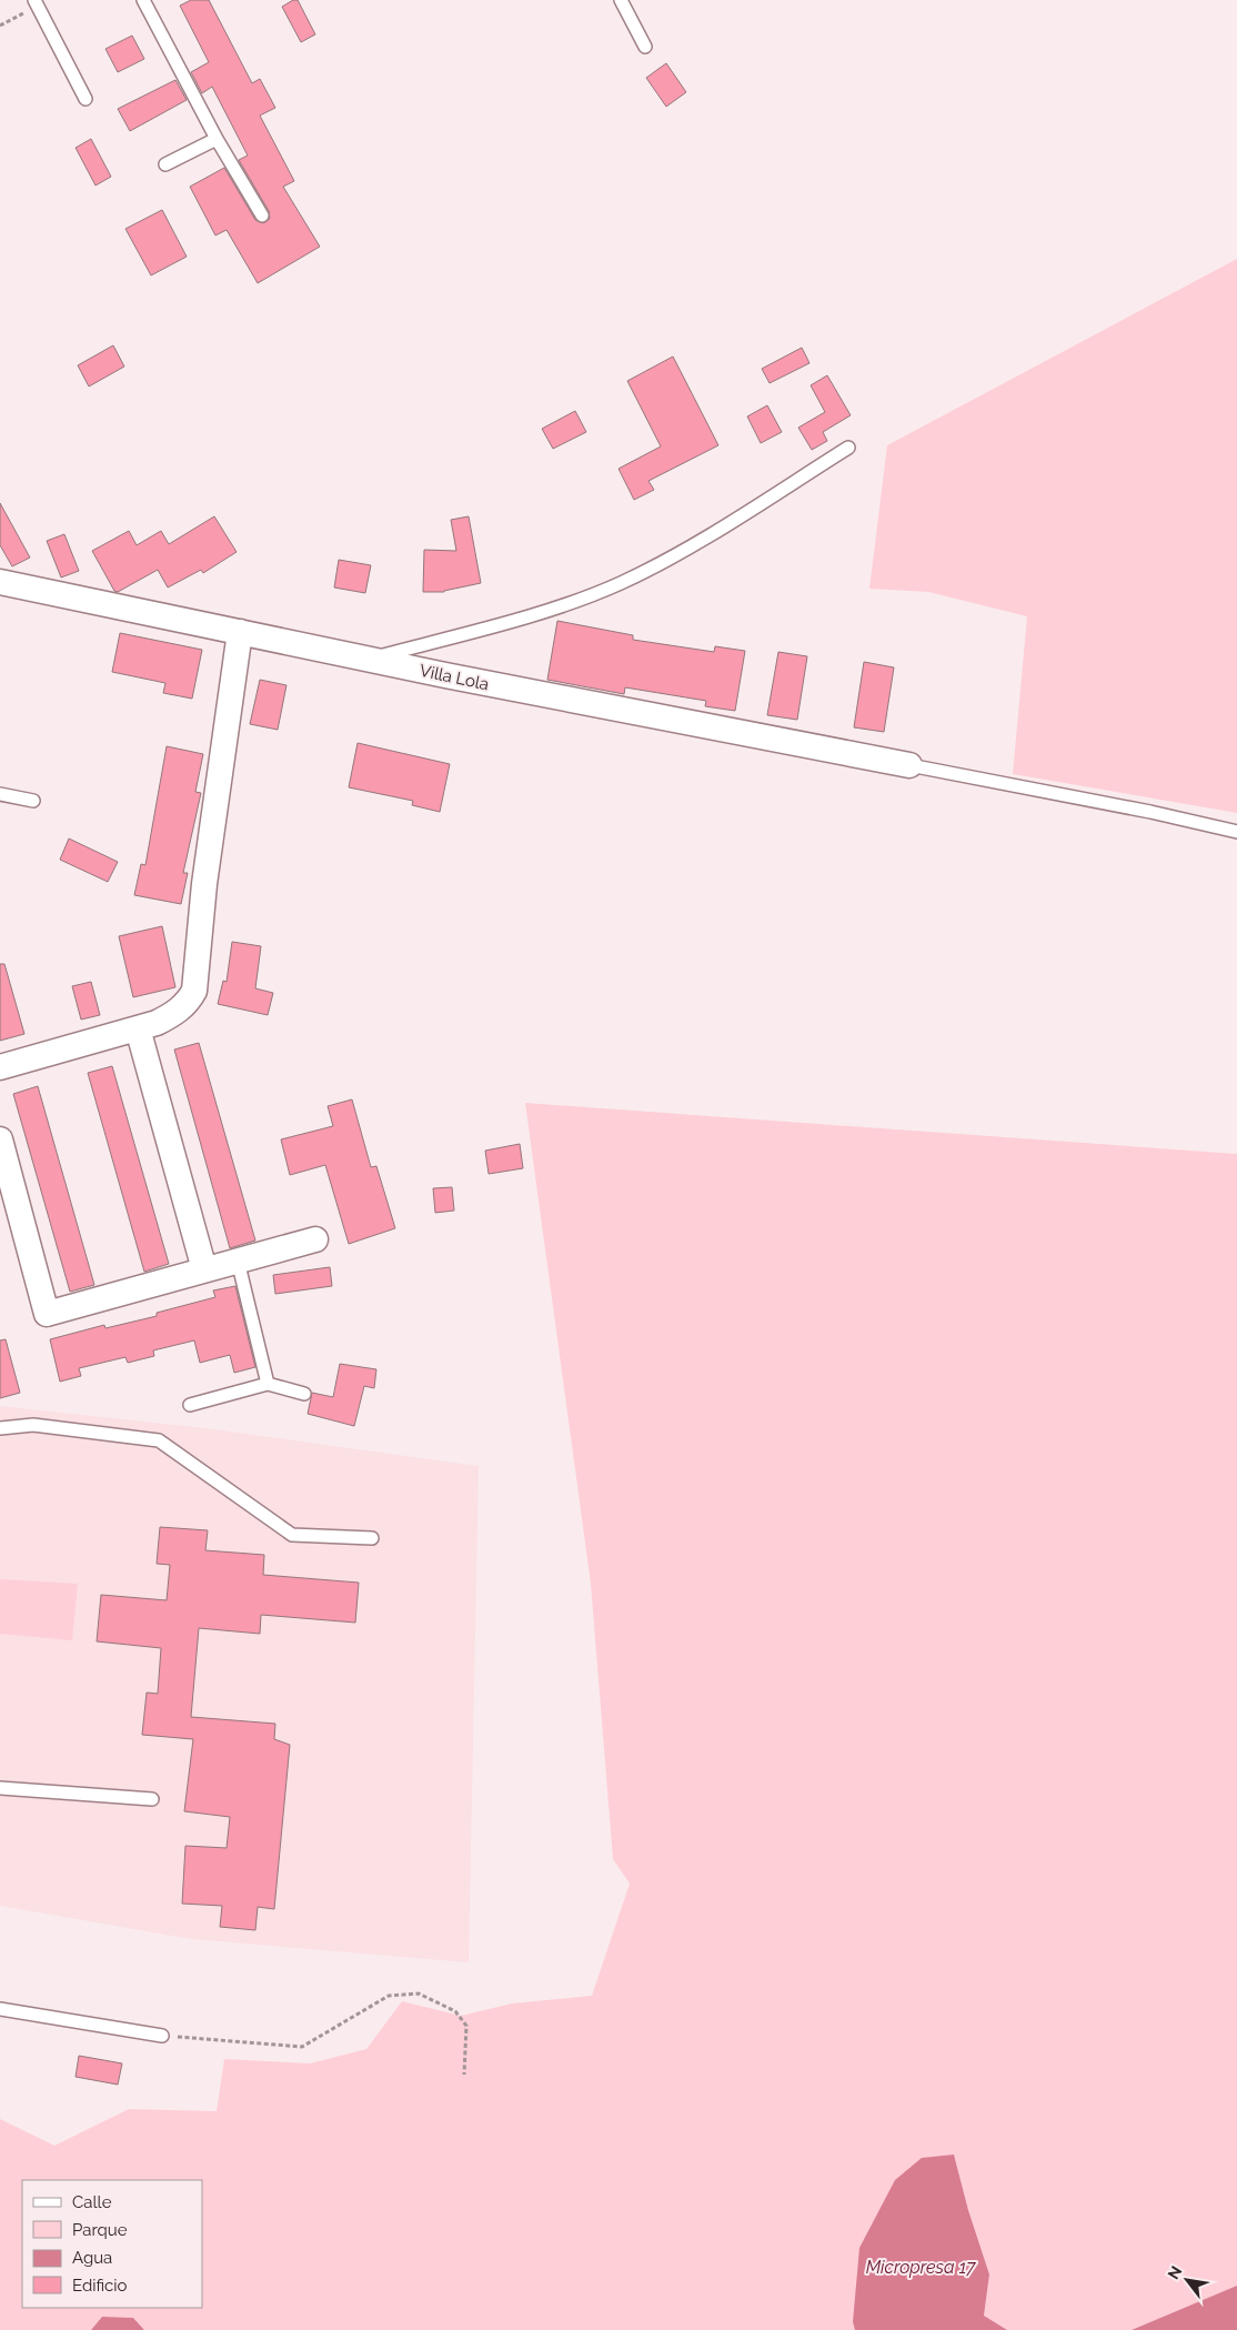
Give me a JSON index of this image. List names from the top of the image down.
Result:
{
  "streets": {
    "street": ["Villa Lola"]
  },
  "water": ["Micropresa 17"],
  "legend": [
    "Calle",
    "Parque",
    "Agua",
    "Edificio"
  ],
  "north": "top left"
}
